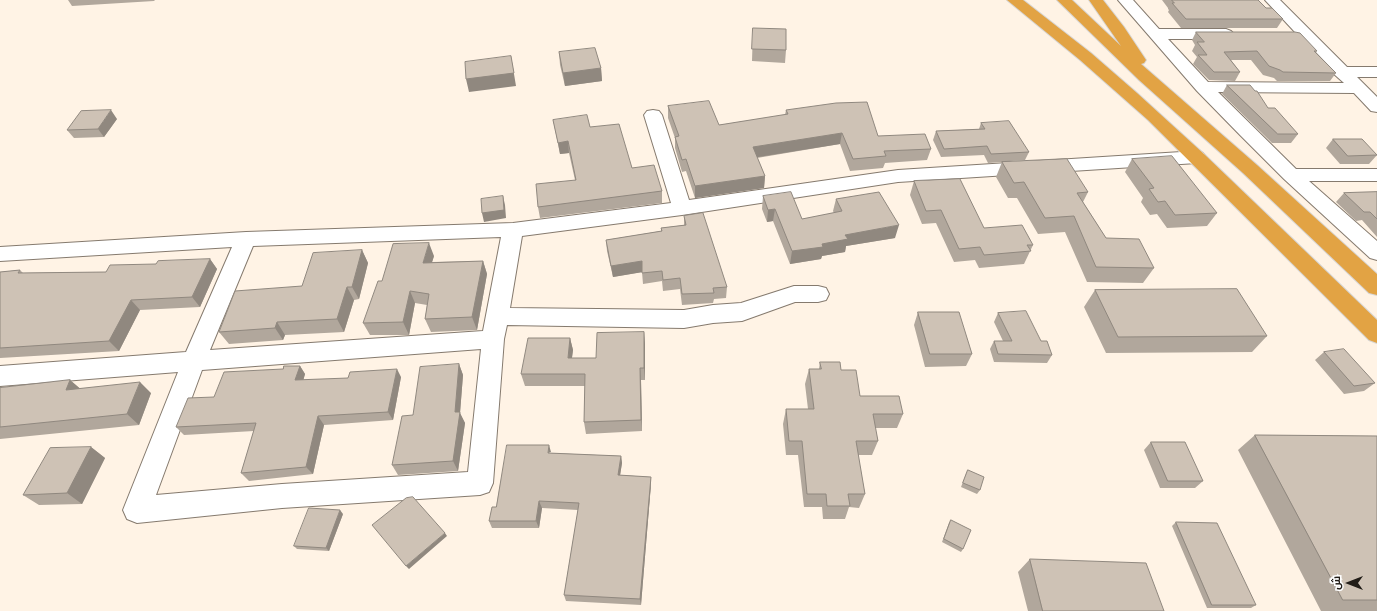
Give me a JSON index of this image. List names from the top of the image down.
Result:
{
  "north": "left"
}
